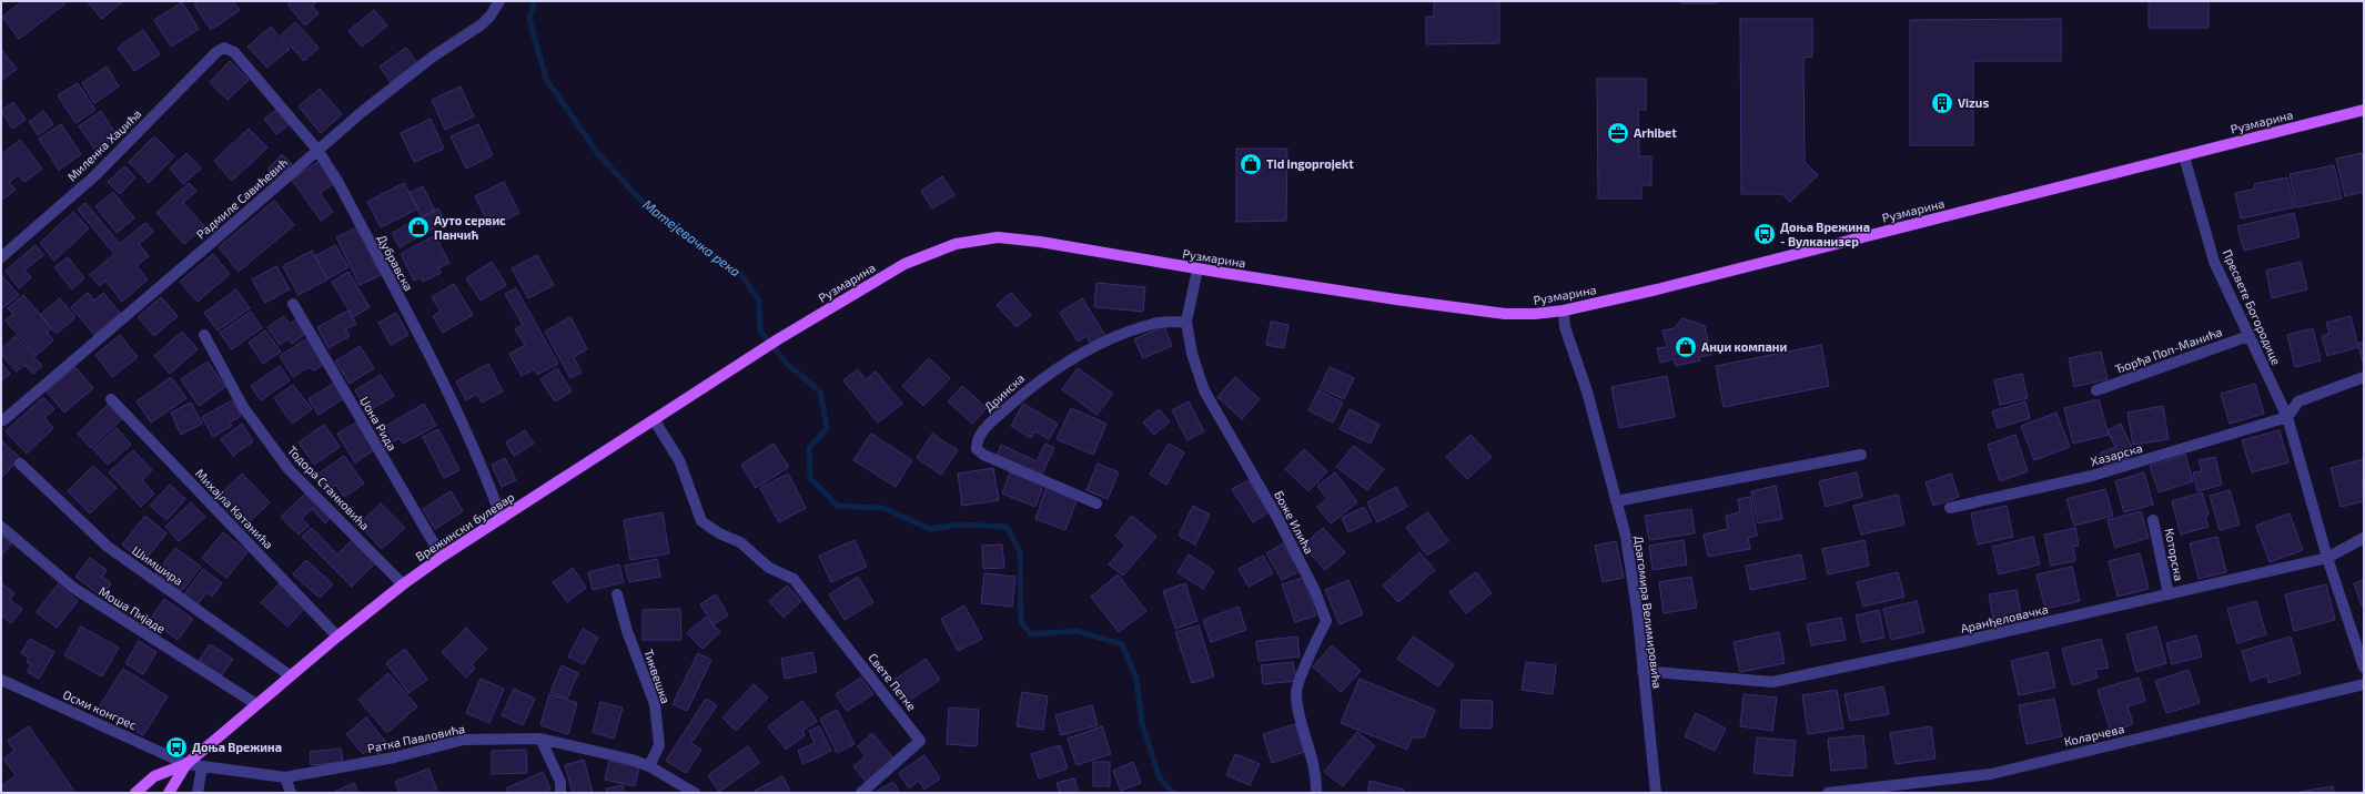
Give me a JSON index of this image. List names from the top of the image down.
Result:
{
  "streets": {
    "main road": ["Рузмарина", "Врежински булевар"],
    "street": [
      "Миленка Хаџића",
      "Радмиле Савићевић",
      "Дубравска",
      "Пресвете Богородице",
      "Ђорђа Поп-Манића",
      "Дринска",
      "Џона Рида",
      "Хазарска",
      "Тодора Станковића",
      "Михајла Катанића",
      "Боже Илића",
      "Которска",
      "Шимшира",
      "Моша Пијаде",
      "Драгомира Велимировића",
      "Аранђеловачка",
      "Тиквешка",
      "Свете Петке",
      "Осми конгрес",
      "Коларчева",
      "Ратка Павловића"
    ]
  },
  "crossings": [
    ["Рузмарина", "Пресвете Богородице"],
    ["Рузмарина", "Боже Илића"],
    ["Рузмарина", "Врежински булевар"],
    ["Рузмарина", "Драгомира Велимировића"],
    ["Миленка Хаџића", "Дубравска"],
    ["Радмиле Савићевић", "Дубравска"],
    ["Дубравска", "Врежински булевар"],
    ["Пресвете Богородице", "Ђорђа Поп-Манића"],
    ["Пресвете Богородице", "Хазарска"],
    ["Пресвете Богородице", "Аранђеловачка"],
    ["Дринска", "Боже Илића"],
    ["Џона Рида", "Врежински булевар"],
    ["Тодора Станковића", "Врежински булевар"],
    ["Михајла Катанића", "Врежински булевар"],
    ["Врежински булевар", "Шимшира"],
    ["Врежински булевар", "Моша Пијаде"],
    ["Врежински булевар", "Свете Петке"],
    ["Врежински булевар", "Осми конгрес"],
    ["Врежински булевар", "Ратка Павловића"],
    ["Которска", "Аранђеловачка"],
    ["Драгомира Велимировића", "Аранђеловачка"],
    ["Тиквешка", "Ратка Павловића"],
    ["Осми конгрес", "Ратка Павловића"]
  ],
  "water": ["Матејевачка река"],
  "places": {
    "building": ["Vizus"],
    "office": ["Arhibet"],
    "shop": ["Tid ingoprojekt", "Ауто сервис Панчић", "Анџи компани"],
    "bus stop": ["Доња Врежина - Вулканизер", "Доња Врежина"]
  }
}
